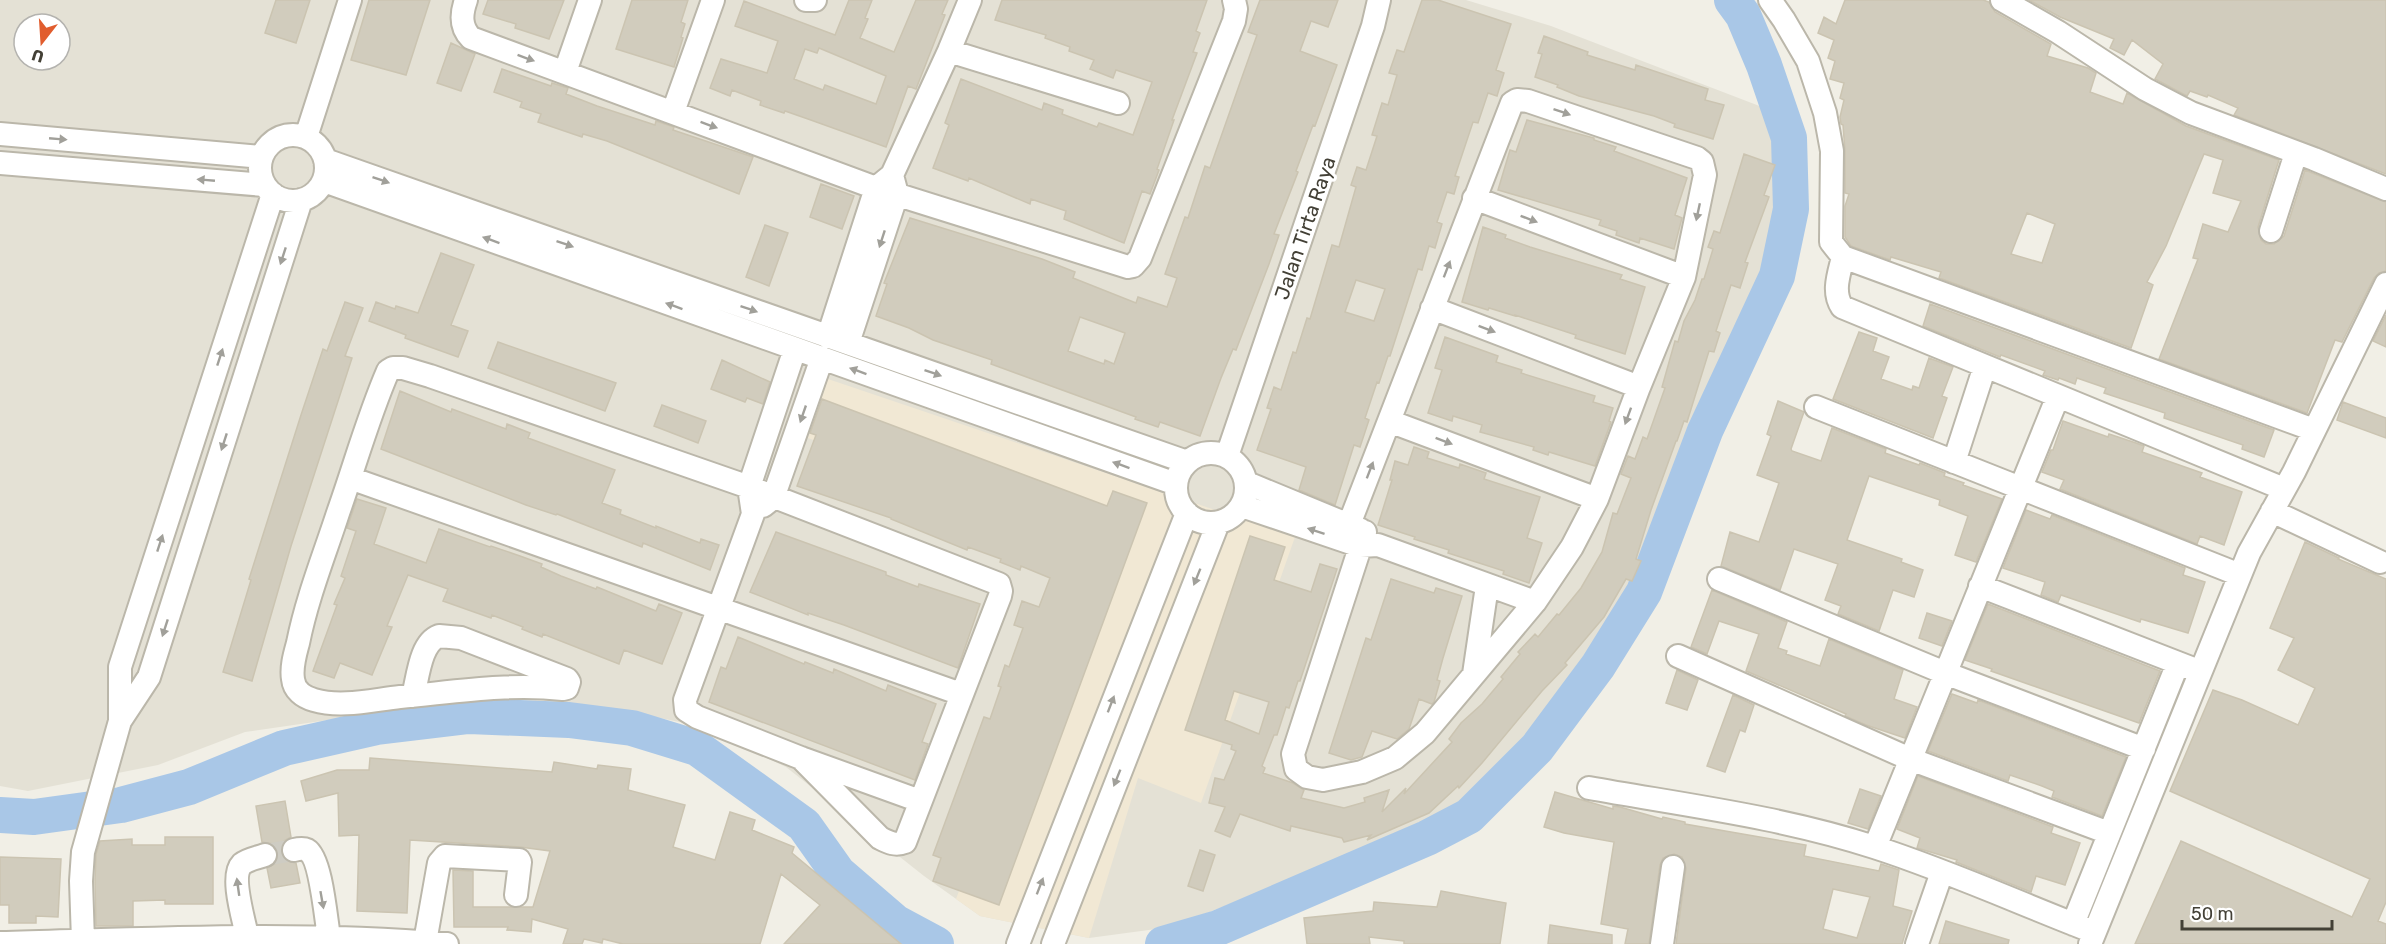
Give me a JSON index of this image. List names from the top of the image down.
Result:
{
  "streets": {
    "street": ["Jalan Tirta Raya"]
  },
  "scale_bar": "50 m",
  "north": "bottom"
}
